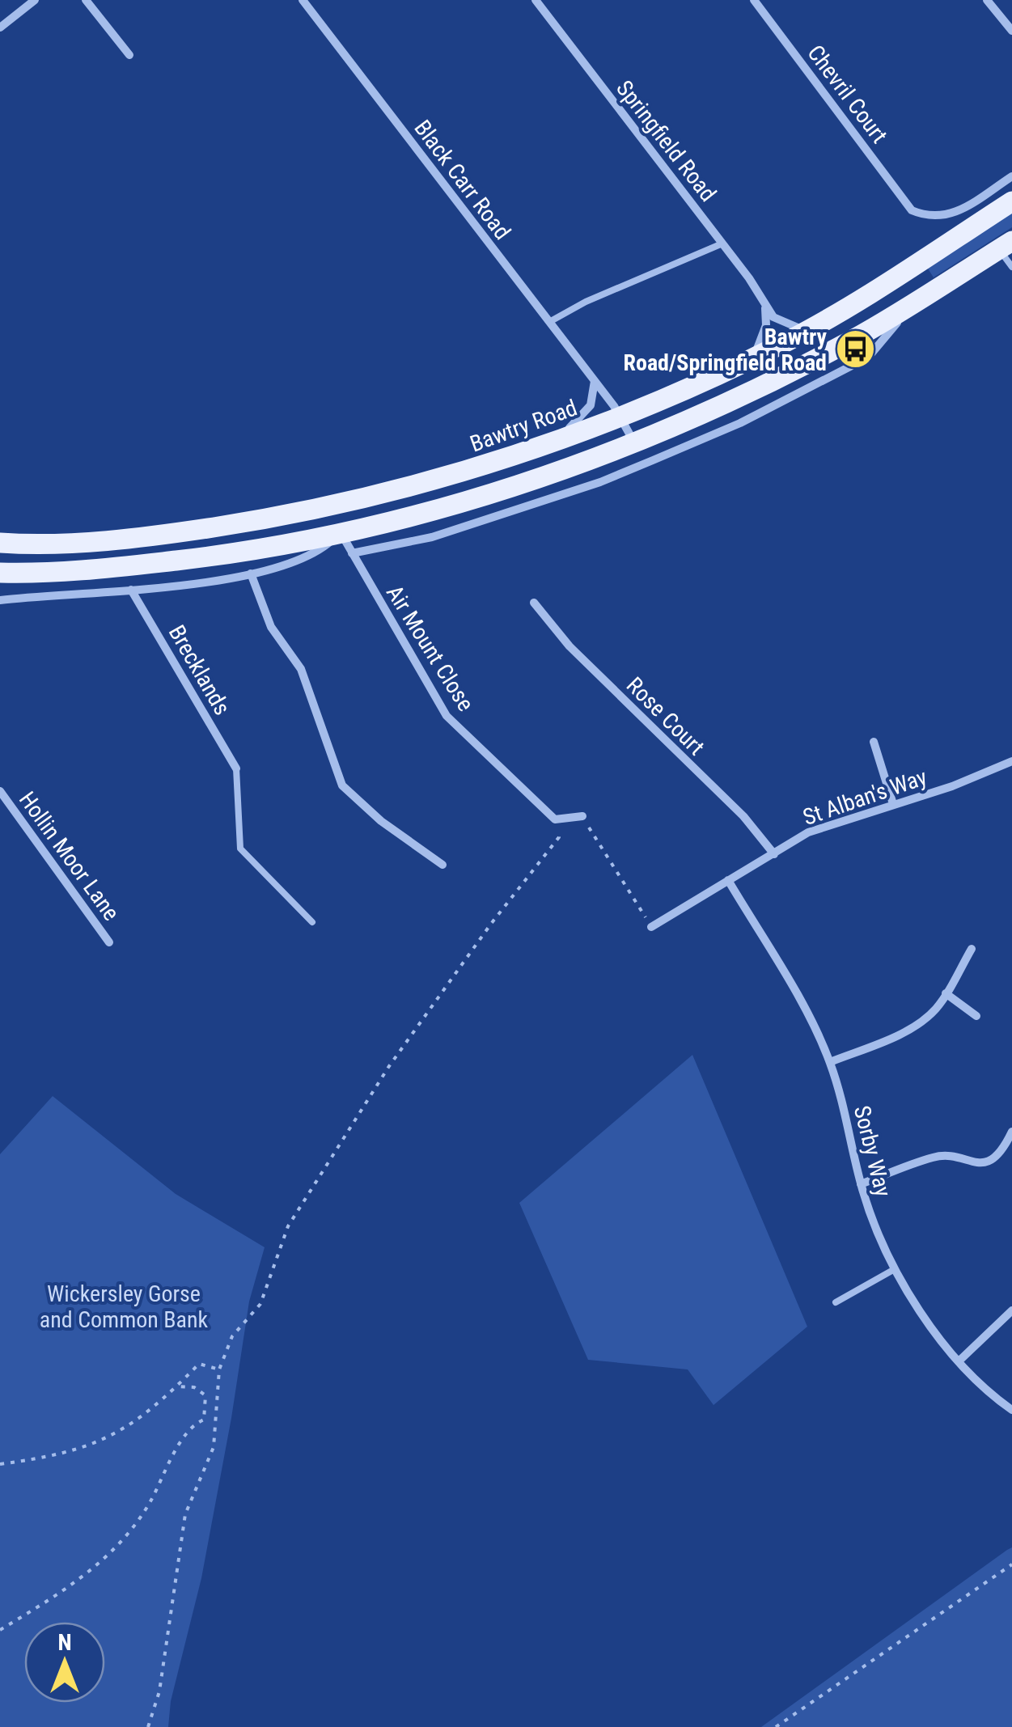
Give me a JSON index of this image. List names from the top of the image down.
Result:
{
  "streets": {
    "main road": ["Bawtry Road"],
    "street": [
      "Chevril Court",
      "Springfield Road",
      "Black Carr Road",
      "Air Mount Close",
      "Brecklands",
      "Rose Court",
      "St Alban's Way",
      "Hollin Moor Lane",
      "Sorby Way"
    ]
  },
  "crossings": [
    ["Springfield Road", "Bawtry Road"],
    ["Black Carr Road", "Bawtry Road"],
    ["Rose Court", "St Alban's Way"],
    ["St Alban's Way", "Sorby Way"]
  ],
  "parks": ["Wickersley Gorse and Common Bank"],
  "places": {
    "bus stop": ["Bawtry Road/Springfield Road"]
  },
  "north": "top"
}
